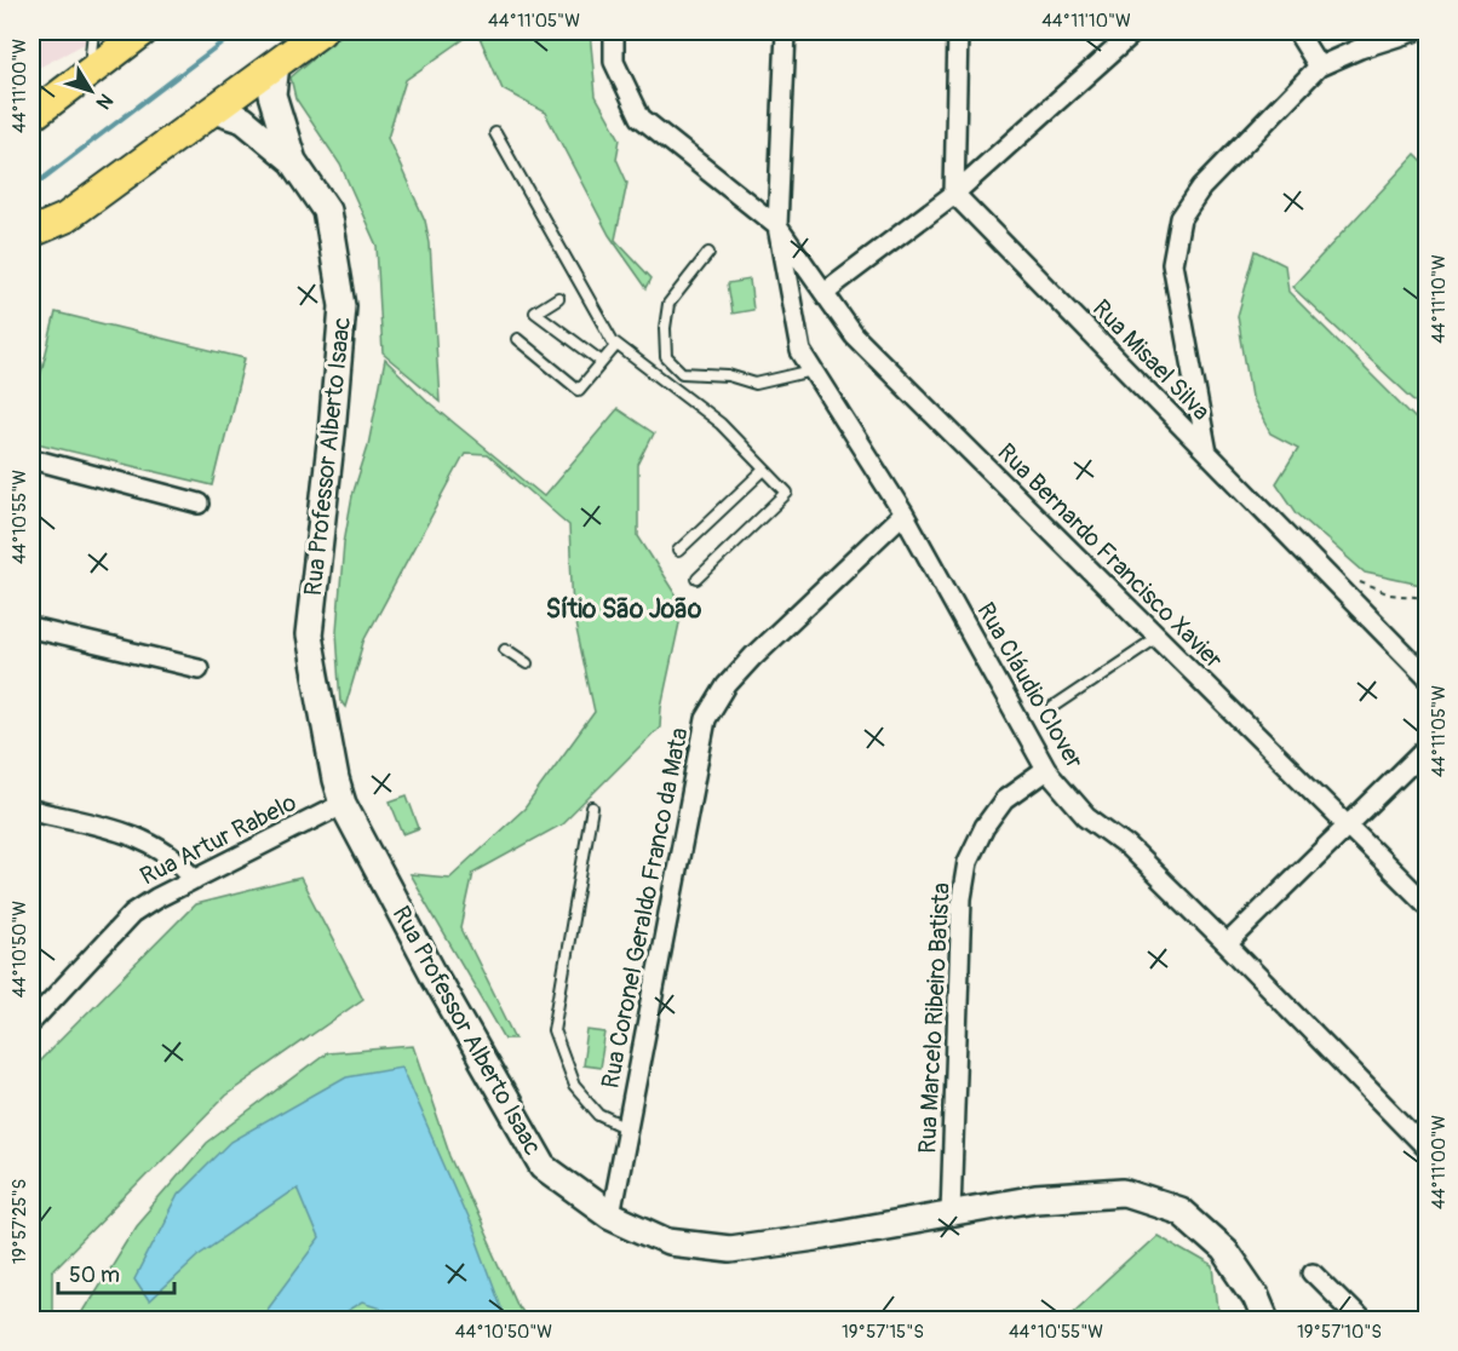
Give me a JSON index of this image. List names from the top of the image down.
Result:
{
  "streets": {
    "main road": ["Rua Professor Alberto Isaac"],
    "street": [
      "Rua Misael Silva",
      "Rua Bernardo Francisco Xavier",
      "Rua Cláudio Clover",
      "Rua Artur Rabelo",
      "Rua Coronel Geraldo Franco da Mata",
      "Rua Marcelo Ribeiro Batista"
    ]
  },
  "crossings": [
    ["Rua Professor Alberto Isaac", "Rua Artur Rabelo"],
    ["Rua Professor Alberto Isaac", "Rua Coronel Geraldo Franco da Mata"],
    ["Rua Professor Alberto Isaac", "Rua Marcelo Ribeiro Batista"],
    ["Rua Bernardo Francisco Xavier", "Rua Cláudio Clover"],
    ["Rua Cláudio Clover", "Rua Coronel Geraldo Franco da Mata"],
    ["Rua Cláudio Clover", "Rua Marcelo Ribeiro Batista"]
  ],
  "districts": ["Sítio São João"],
  "scale_bar": "50 m",
  "north": "bottom right",
  "coordinates": [
    "44°11'05\"W",
    "44°11'10\"W",
    "44°11'00\"W",
    "44°10'55\"W",
    "44°10'50\"W",
    "19°57'25\"S",
    "19°57'15\"S",
    "19°57'10\"S"
  ]
}
